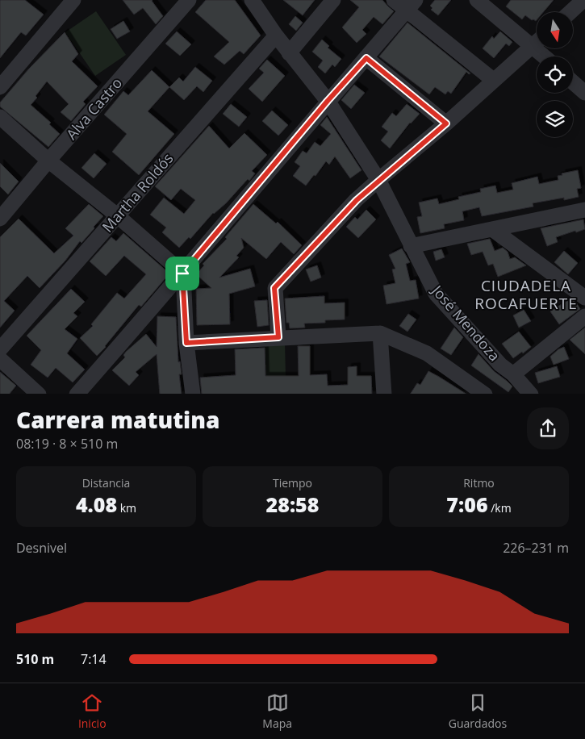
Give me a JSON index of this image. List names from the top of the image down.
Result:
{
  "streets": {
    "street": ["Alva Castro", "Martha Roldós", "José Mendoza"]
  },
  "crossings": [
    ["Martha Roldós", "José Mendoza"]
  ],
  "districts": ["CIUDADELA ROCAFUERTE"],
  "north": "bottom",
  "page": {
    "heading": ["Carrera matutina", "08:19 · 8 × 510 m"],
    "stats": [
      ["Distancia", "4.08 km"],
      ["Tiempo", "28:58"],
      ["Ritmo", "7:06 /km"]
    ],
    "chart": ["Desnivel", "226–231 m"],
    "list": [
      {
        "name": "510 m",
        "note": "7:14"
      }
    ],
    "tabs": ["Inicio", "Mapa", "Guardados"]
  }
}
